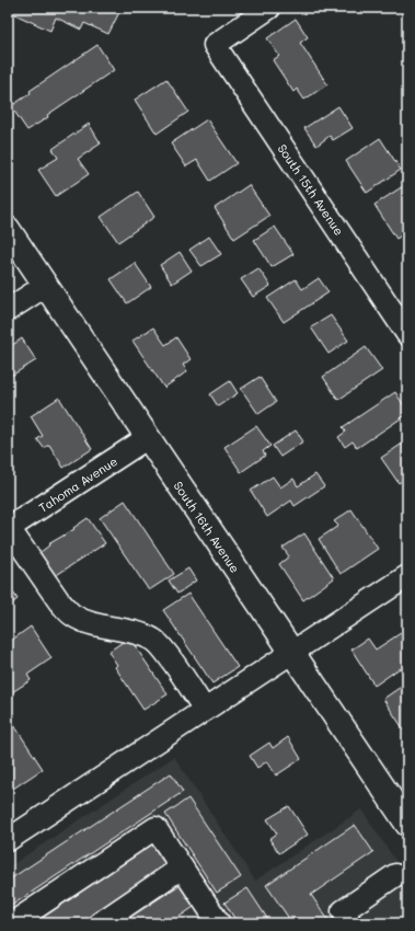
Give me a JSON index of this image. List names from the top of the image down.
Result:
{
  "streets": {
    "main road": ["South 16th Avenue"],
    "street": ["South 15th Avenue", "Tahoma Avenue"]
  },
  "crossings": [
    ["Tahoma Avenue", "South 16th Avenue"]
  ]
}
